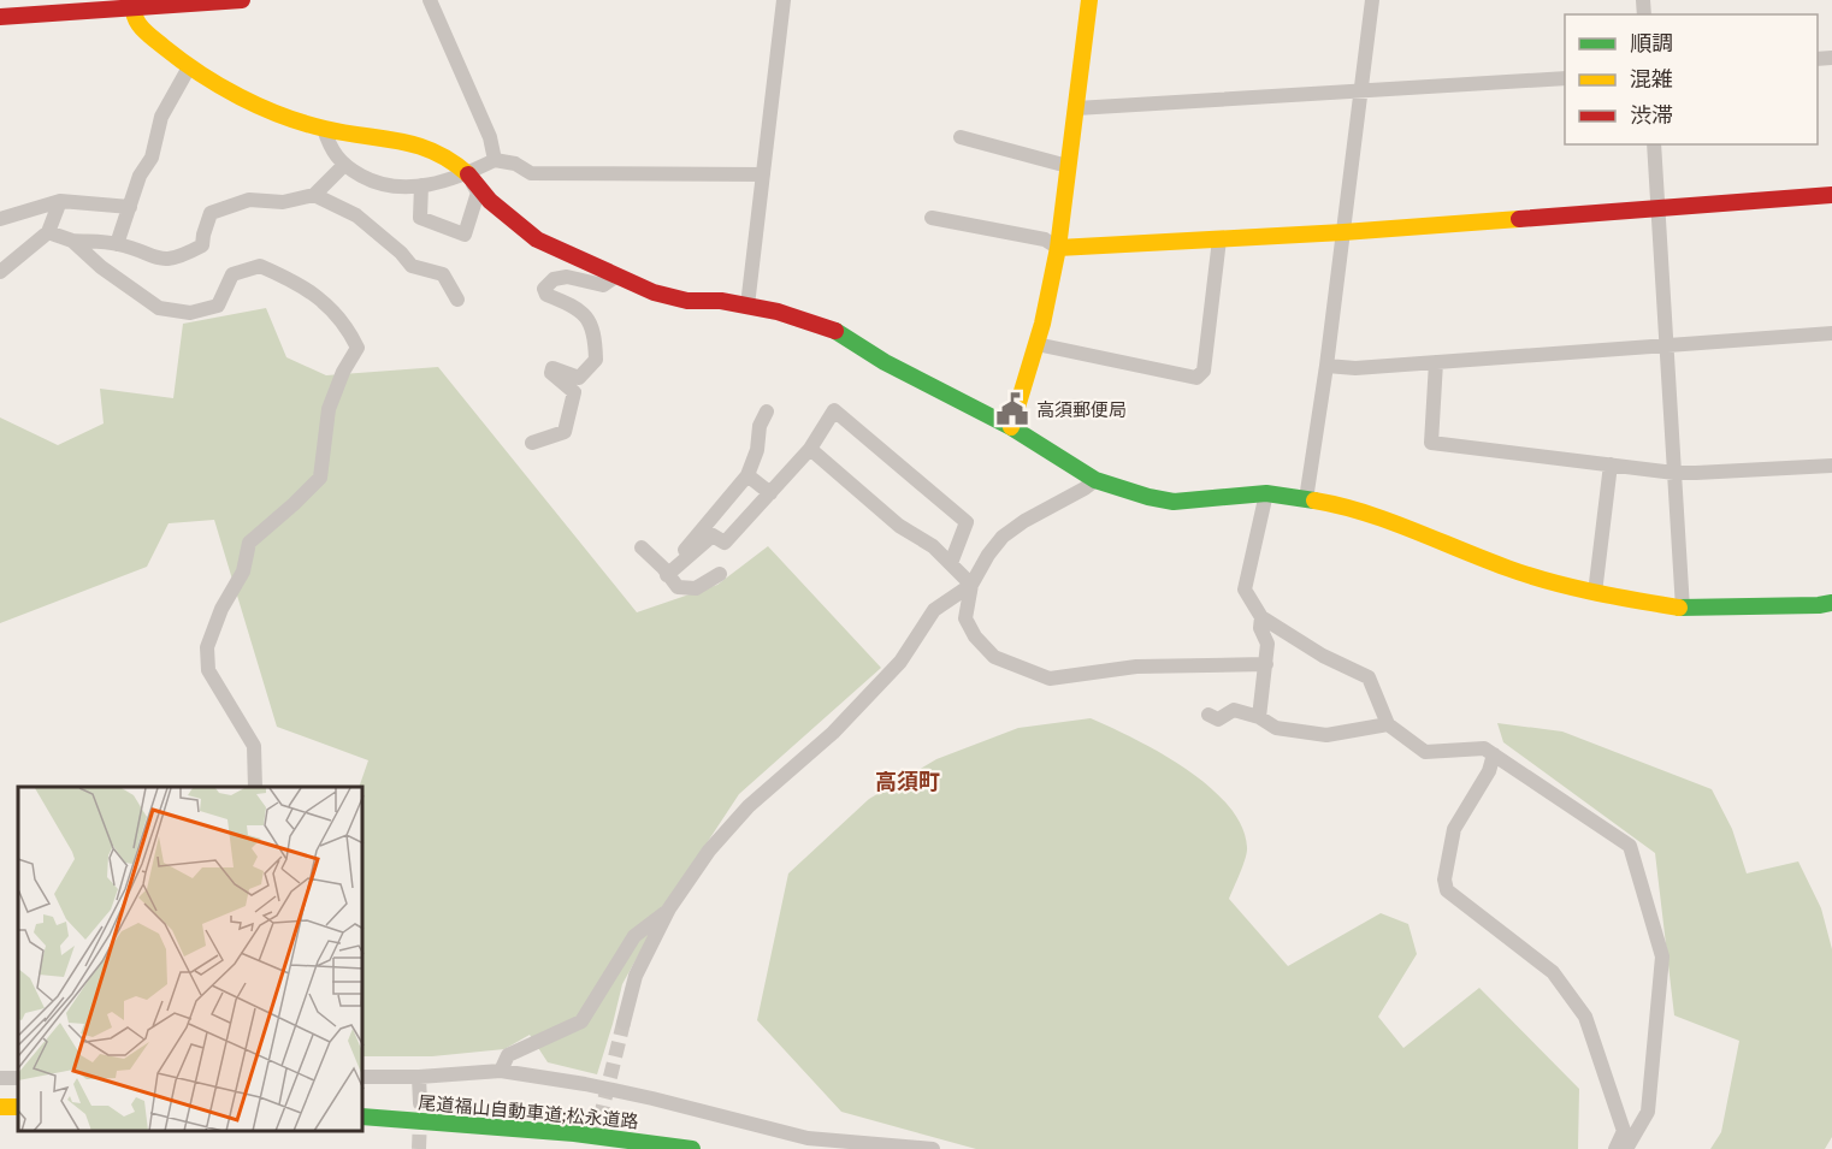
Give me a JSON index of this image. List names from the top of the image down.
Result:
{
  "streets": {
    "main road": ["尾道福山自動車道;松永道路"]
  },
  "districts": ["高須町"],
  "places": {
    "public building": ["高須郵便局"]
  },
  "legend": ["順調", "混雑", "渋滞"]
}
